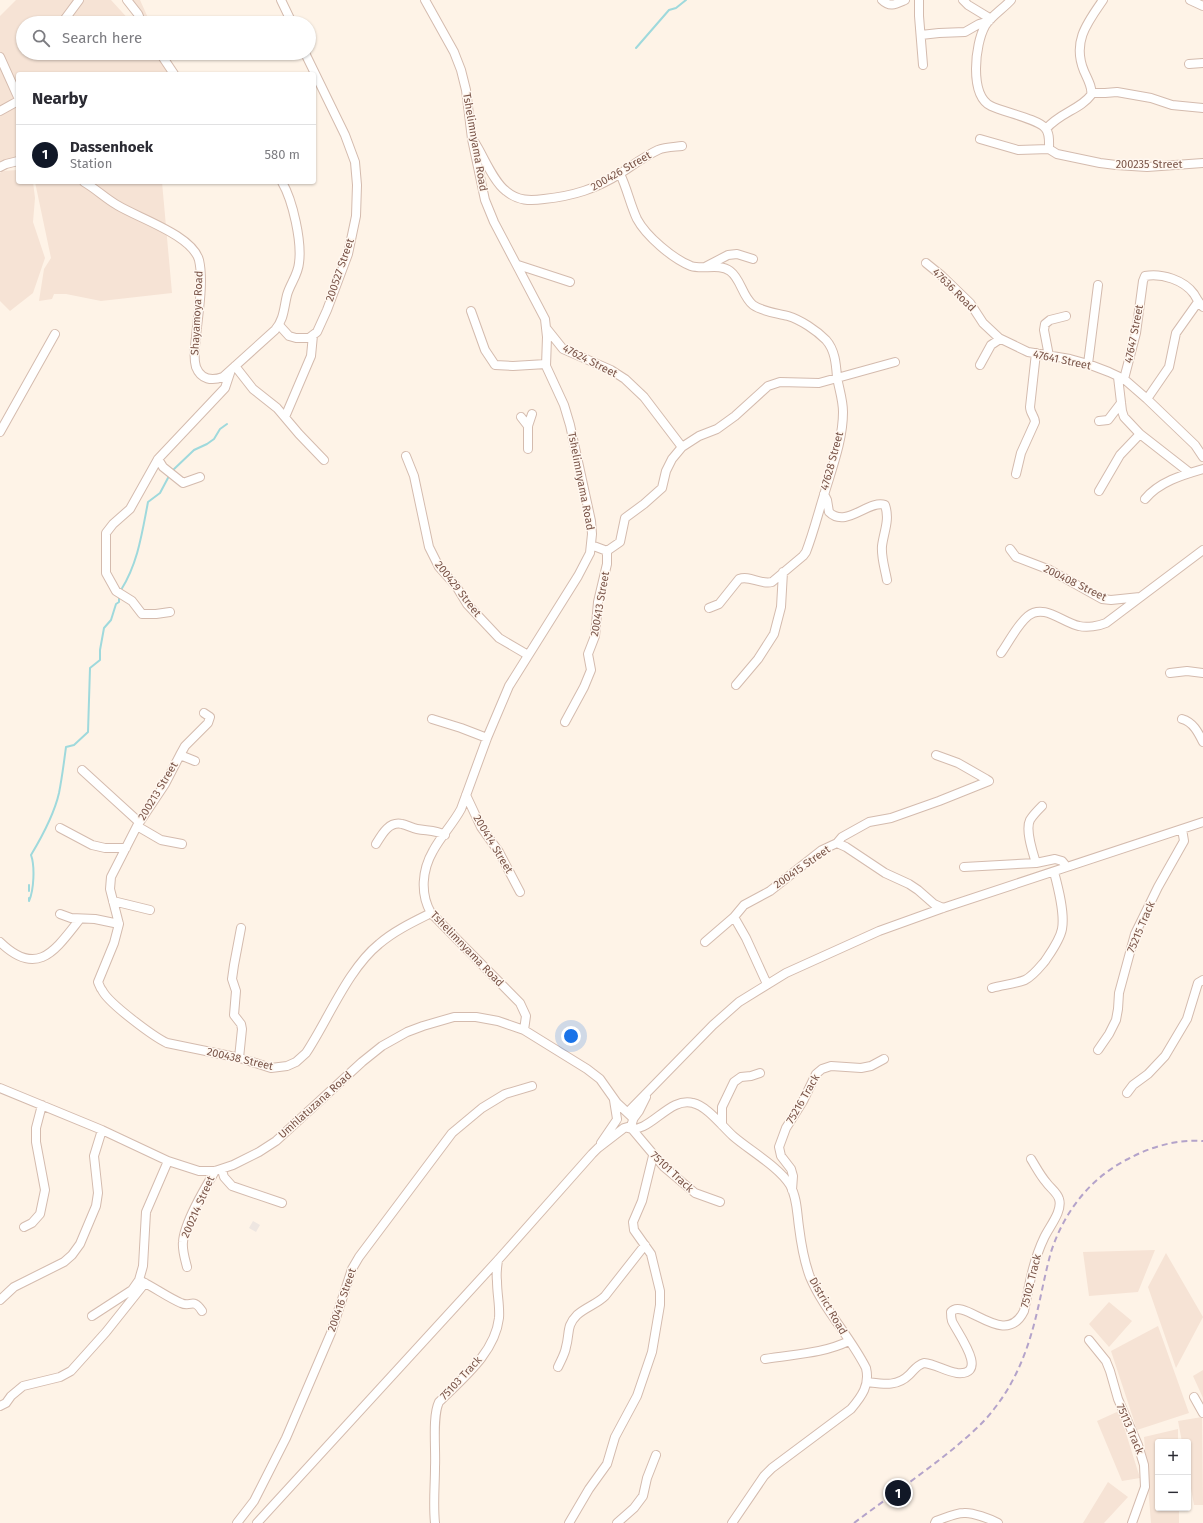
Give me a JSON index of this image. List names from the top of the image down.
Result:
{
  "streets": {
    "street": [
      "Tshelimnyama Road",
      "200235 Street",
      "200426 Street",
      "200527 Street",
      "47636 Road",
      "Shayamoya Road",
      "47647 Street",
      "47641 Street",
      "47624 Street",
      "47628 Street",
      "200408 Street",
      "200429 Street",
      "200413 Street",
      "200213 Street",
      "200414 Street",
      "200415 Street",
      "75215 Track",
      "200438 Street",
      "75216 Track",
      "Umhlatuzana Road",
      "75101 Track",
      "200214 Street",
      "75102 Track",
      "200416 Street",
      "District Road",
      "75103 Track",
      "75113 Track"
    ]
  },
  "crossings": [
    ["Tshelimnyama Road", "200426 Street"],
    ["Tshelimnyama Road", "47624 Street"],
    ["Tshelimnyama Road", "200429 Street"],
    ["Tshelimnyama Road", "200414 Street"],
    ["Tshelimnyama Road", "200438 Street"],
    ["Tshelimnyama Road", "Umhlatuzana Road"],
    ["200426 Street", "47628 Street"],
    ["47636 Road", "47641 Street"],
    ["47647 Street", "47641 Street"],
    ["200213 Street", "200438 Street"],
    ["75216 Track", "District Road"],
    ["Umhlatuzana Road", "75101 Track"],
    ["Umhlatuzana Road", "200214 Street"],
    ["Umhlatuzana Road", "District Road"],
    ["75101 Track", "District Road"],
    ["75102 Track", "District Road"]
  ],
  "page": {
    "search": "Search here",
    "heading": "Nearby",
    "list": [
      {
        "mark": "1",
        "name": "Dassenhoek",
        "note": "Station",
        "value": "580 m"
      }
    ],
    "map_buttons": ["+", "−"],
    "pins": "1"
  }
}
